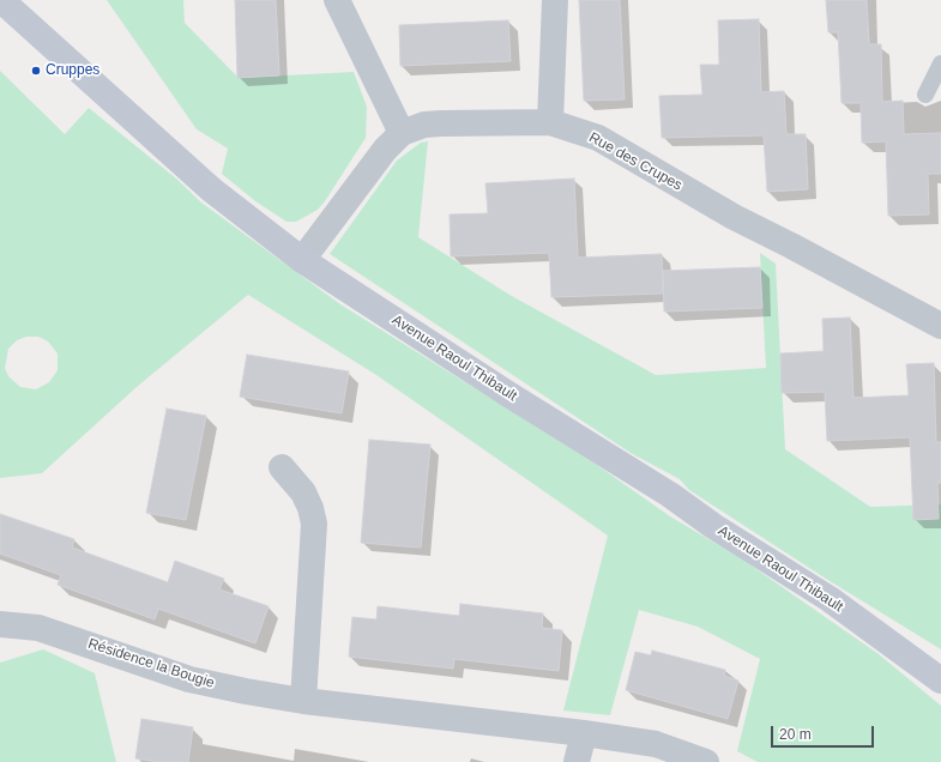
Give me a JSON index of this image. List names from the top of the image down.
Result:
{
  "streets": {
    "street": ["Rue des Crupes", "Avenue Raoul Thibault", "Résidence la Bougie"]
  },
  "crossings": [
    ["Rue des Crupes", "Avenue Raoul Thibault"]
  ],
  "places": ["Cruppes"],
  "scale_bar": "20 m"
}
